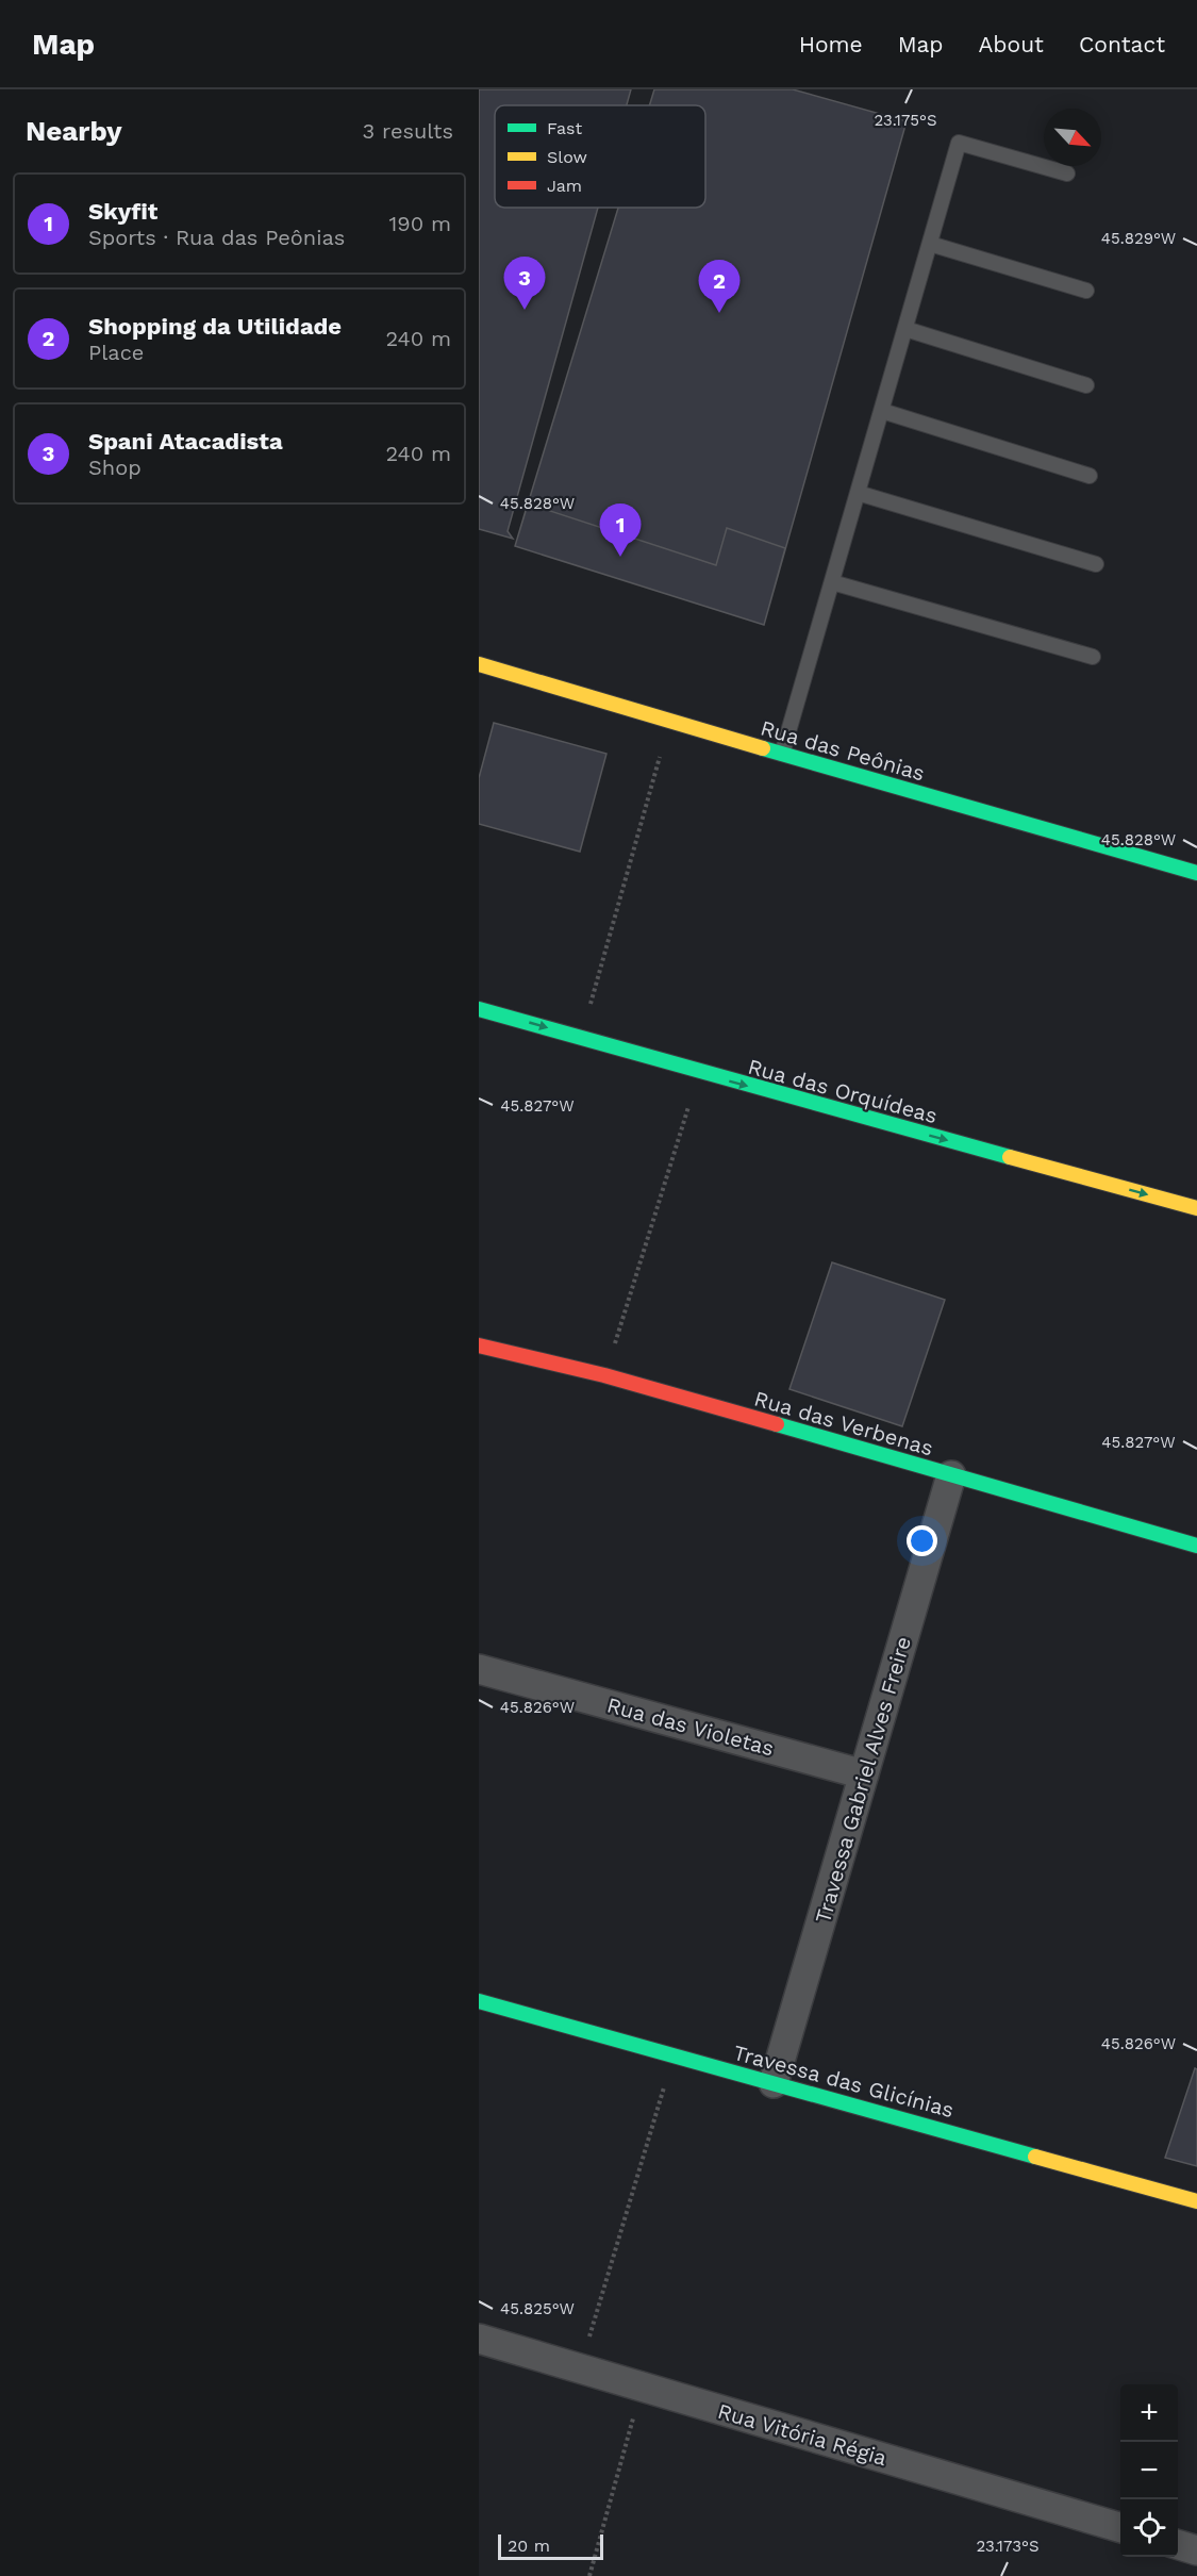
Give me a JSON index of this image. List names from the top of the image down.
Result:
{
  "streets": {
    "street": [
      "Rua das Peônias",
      "Rua das Orquídeas",
      "Rua das Verbenas",
      "Rua das Violetas",
      "Travessa Gabriel Alves Freire",
      "Travessa das Glicínias",
      "Rua Vitória Régia"
    ]
  },
  "crossings": [
    ["Rua das Verbenas", "Travessa Gabriel Alves Freire"],
    ["Rua das Violetas", "Travessa Gabriel Alves Freire"],
    ["Travessa Gabriel Alves Freire", "Travessa das Glicínias"]
  ],
  "one_way": ["Rua das Orquídeas"],
  "legend": ["Fast", "Slow", "Jam"],
  "scale_bar": "20 m",
  "north": "bottom right",
  "page": {
    "header": "Map",
    "nav": [
      "Home",
      "Map",
      "About",
      "Contact"
    ],
    "heading": ["Nearby", "3 results"],
    "list": [
      {
        "mark": "1",
        "name": "Skyfit",
        "note": "Sports · Rua das Peônias",
        "value": "190 m"
      },
      {
        "mark": "2",
        "name": "Shopping da Utilidade",
        "note": "Place",
        "value": "240 m"
      },
      {
        "mark": "3",
        "name": "Spani Atacadista",
        "note": "Shop",
        "value": "240 m"
      }
    ],
    "pins": ["3", "2", "1"],
    "map_buttons": ["+", "−"],
    "scale": "20 m"
  },
  "coordinates": [
    "23.175°S",
    "45.829°W",
    "45.828°W",
    "45.827°W",
    "45.826°W",
    "45.825°W",
    "23.173°S"
  ]
}
